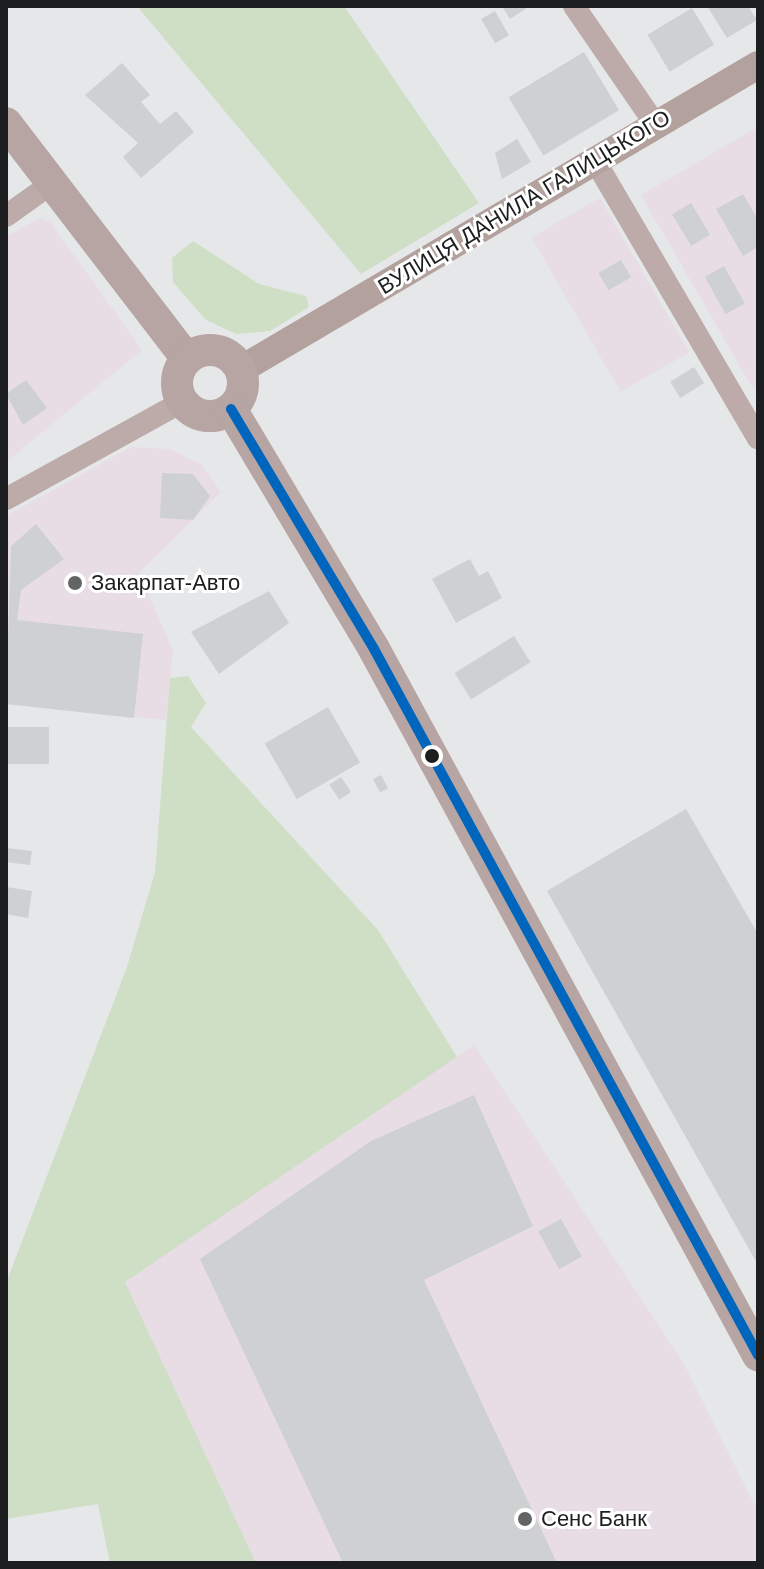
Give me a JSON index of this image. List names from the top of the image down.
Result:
{
  "streets": {
    "main road": ["ВУЛИЦЯ ДАНИЛА ГАЛИЦЬКОГО"]
  },
  "places": ["Закарпат-Авто", "Сенс Банк"]
}
